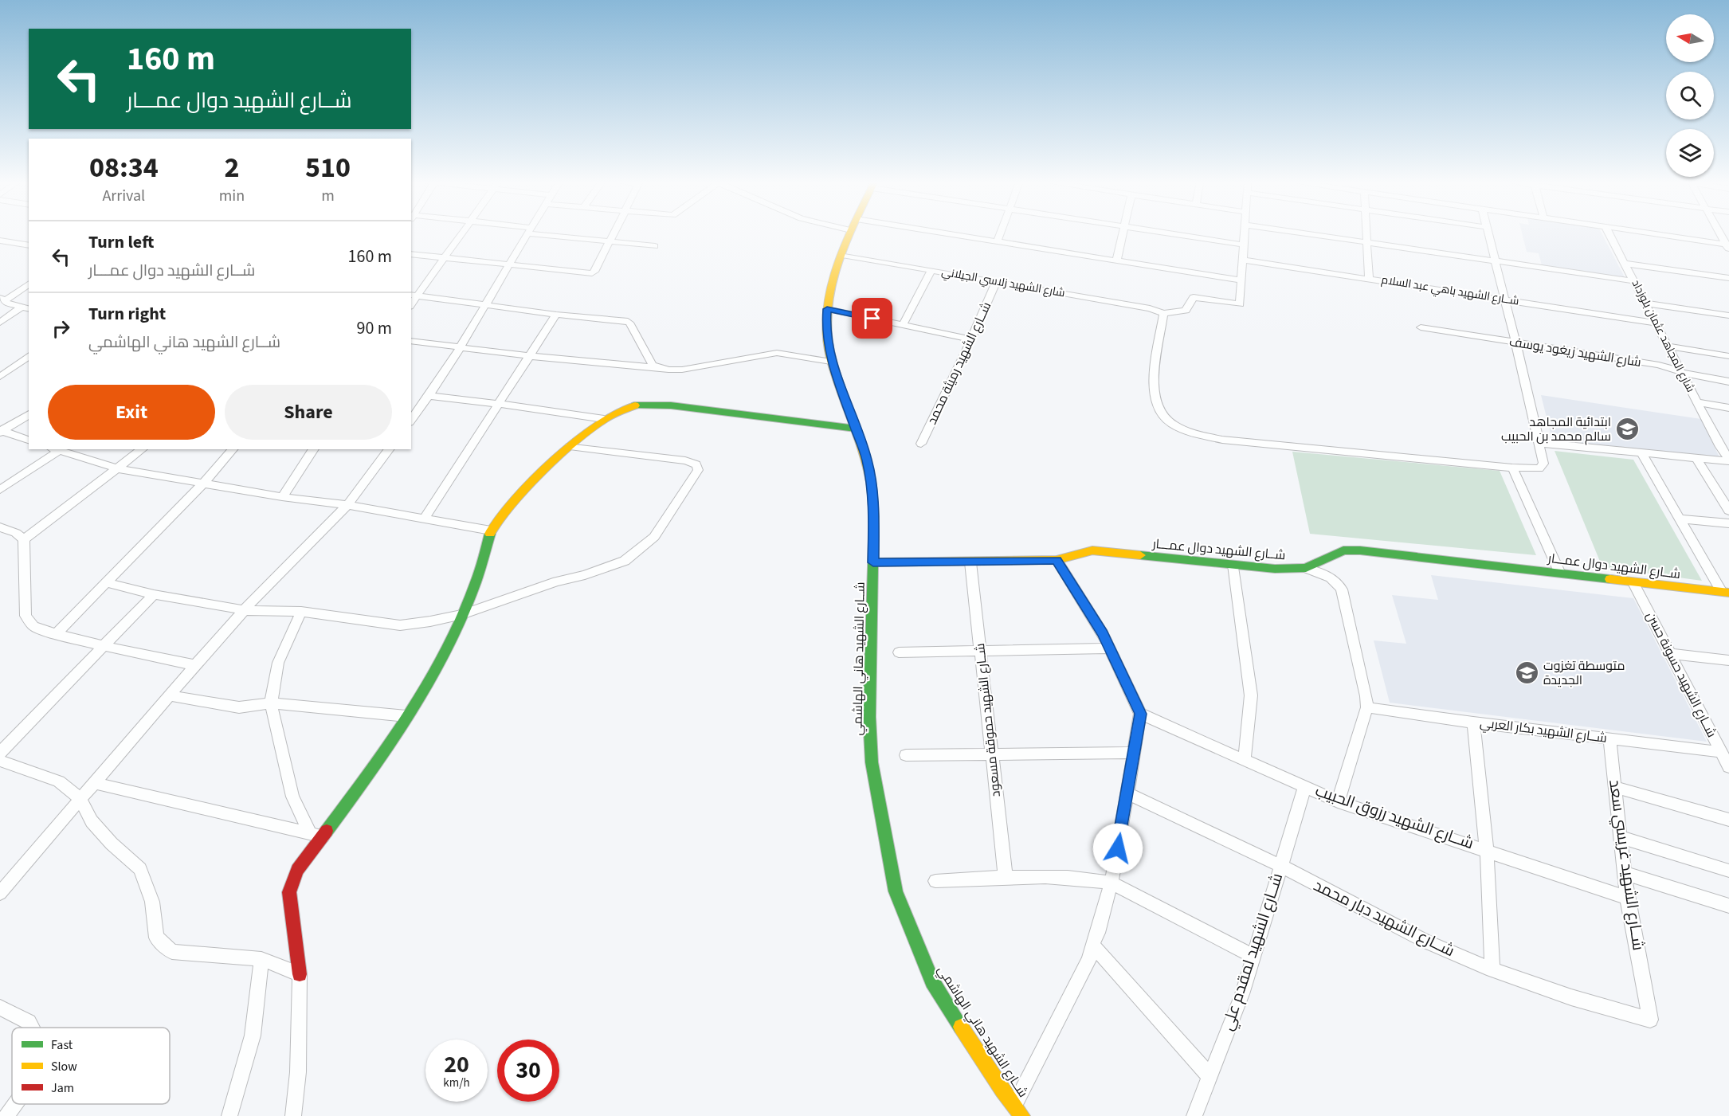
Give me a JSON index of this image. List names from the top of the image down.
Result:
{
  "streets": {
    "street": [
      "شارع الشهيد زلاسي الجيلاني",
      "شــارع الشهيد باهي عبد السلام",
      "شارع المجاهد عثمان بلوزداد",
      "شارع الشهيد زيغود يوسف",
      "شــارع الشهيد رميثة محمد",
      "شــارع الشهيد دوال عمـــار",
      "شــارع الشهيد هاني الهاشمي",
      "شــارع الشهيد حسونة حسن",
      "شــارع الشهيد حموقة مسعود",
      "شــارع الشهيد بكار العربي",
      "شــارع الشهيد رزوق الحبيب",
      "شــارع الشهيد غريسي سعد",
      "شــارع الشهيد دبار محمد",
      "شــارع الشهيد لمقدم علي"
    ]
  },
  "crossings": [
    ["شارع الشهيد زلاسي الجيلاني", "شــارع الشهيد رميثة محمد"],
    ["شارع الشهيد زلاسي الجيلاني", "شــارع الشهيد هاني الهاشمي"],
    ["شــارع الشهيد باهي عبد السلام", "شارع المجاهد عثمان بلوزداد"],
    ["شارع المجاهد عثمان بلوزداد", "شارع الشهيد زيغود يوسف"],
    ["شــارع الشهيد دوال عمـــار", "شــارع الشهيد هاني الهاشمي"],
    ["شــارع الشهيد دوال عمـــار", "شــارع الشهيد حسونة حسن"],
    ["شــارع الشهيد دوال عمـــار", "شــارع الشهيد حموقة مسعود"],
    ["شــارع الشهيد حسونة حسن", "شــارع الشهيد بكار العربي"],
    ["شــارع الشهيد بكار العربي", "شــارع الشهيد غريسي سعد"],
    ["شــارع الشهيد رزوق الحبيب", "شــارع الشهيد غريسي سعد"],
    ["شــارع الشهيد رزوق الحبيب", "شــارع الشهيد لمقدم علي"],
    ["شــارع الشهيد غريسي سعد", "شــارع الشهيد دبار محمد"],
    ["شــارع الشهيد دبار محمد", "شــارع الشهيد لمقدم علي"]
  ],
  "places": {
    "school or university": ["ابتدائية المجاهد سالم محمد بن الحبيب", "متوسطة تغزوت الجديدة"]
  },
  "legend": ["Fast", "Slow", "Jam"],
  "north": "left",
  "page": {
    "turn": ["160 m", "شــارع الشهيد دوال عمـــار"],
    "eta": [
      "08:34",
      "Arrival",
      "2",
      "min",
      "510",
      "m"
    ],
    "list": [
      {
        "name": "Turn left",
        "note": "شــارع الشهيد دوال عمـــار",
        "value": "160 m"
      },
      {
        "name": "Turn right",
        "note": "شــارع الشهيد هاني الهاشمي",
        "value": "90 m"
      }
    ],
    "buttons": ["Exit", "Share"],
    "speed": "20 km/h",
    "limit": "30"
  }
}
